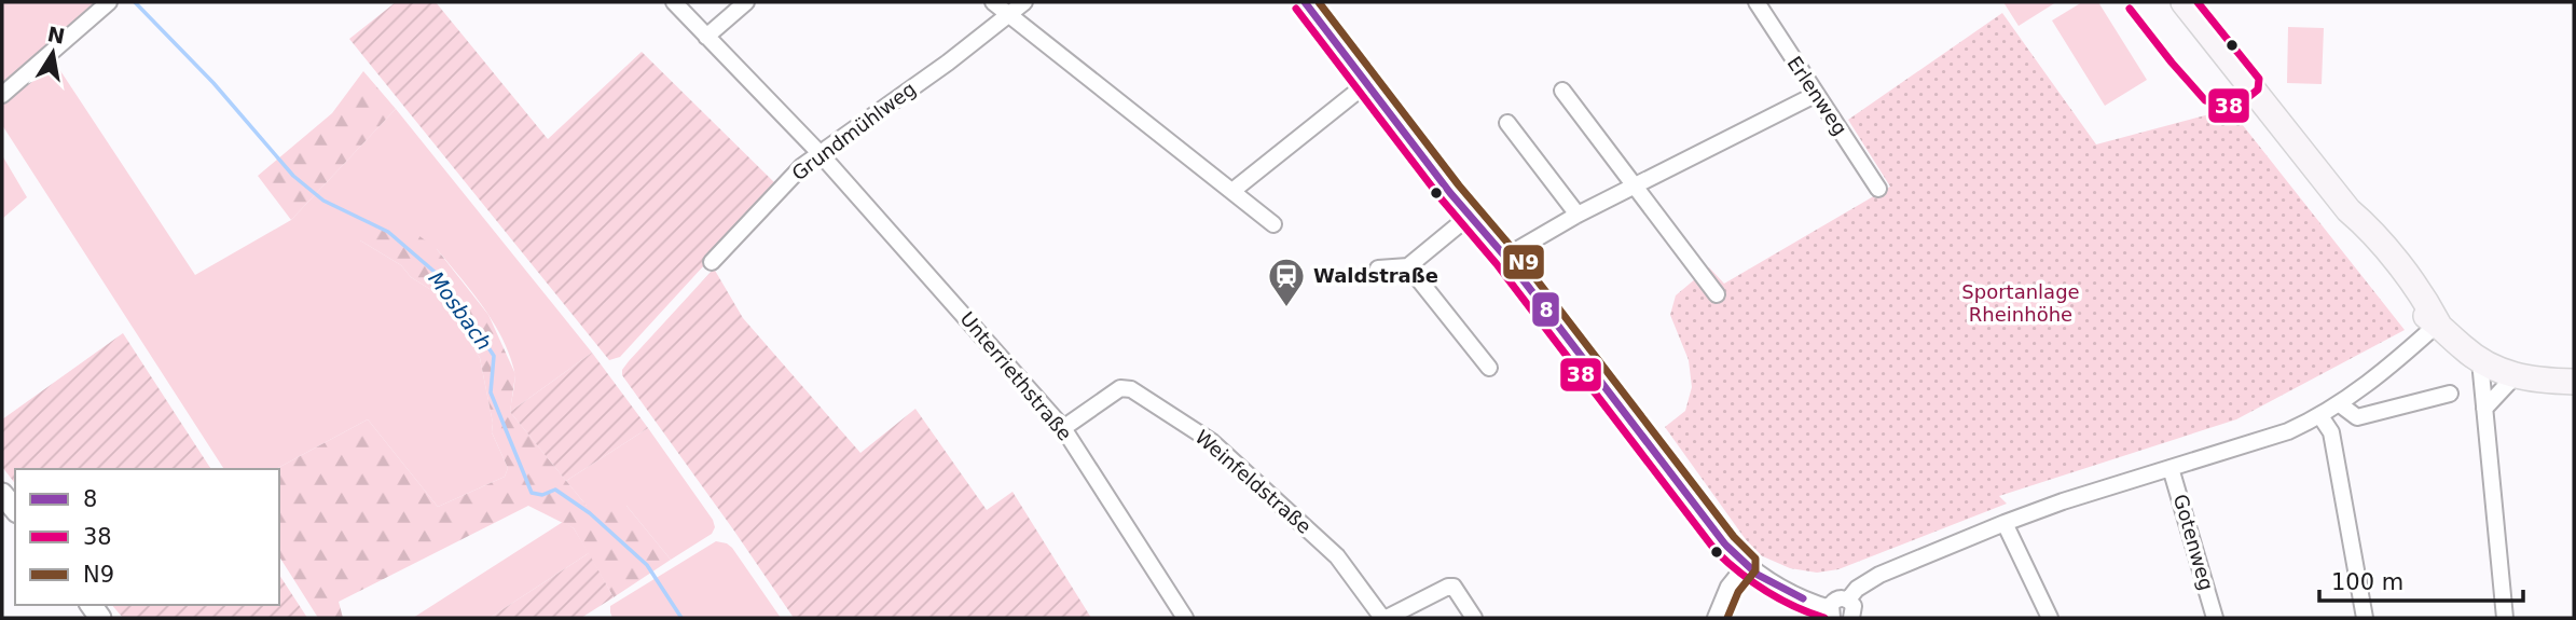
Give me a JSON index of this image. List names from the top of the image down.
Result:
{
  "streets": {
    "street": [
      "Erlenweg",
      "Grundmühlweg",
      "Unterriethstraße",
      "Weinfeldstraße",
      "Gotenweg"
    ]
  },
  "crossings": [
    ["Grundmühlweg", "Unterriethstraße"],
    ["Unterriethstraße", "Weinfeldstraße"]
  ],
  "water": ["Mosbach"],
  "parks": ["Sportanlage Rheinhöhe"],
  "places": {
    "station": ["Waldstraße"]
  },
  "lines": ["transit line 8", "transit line 38", "transit line N9"],
  "legend": ["8", "38", "N9"],
  "scale_bar": "100 m",
  "north": "top"
}
